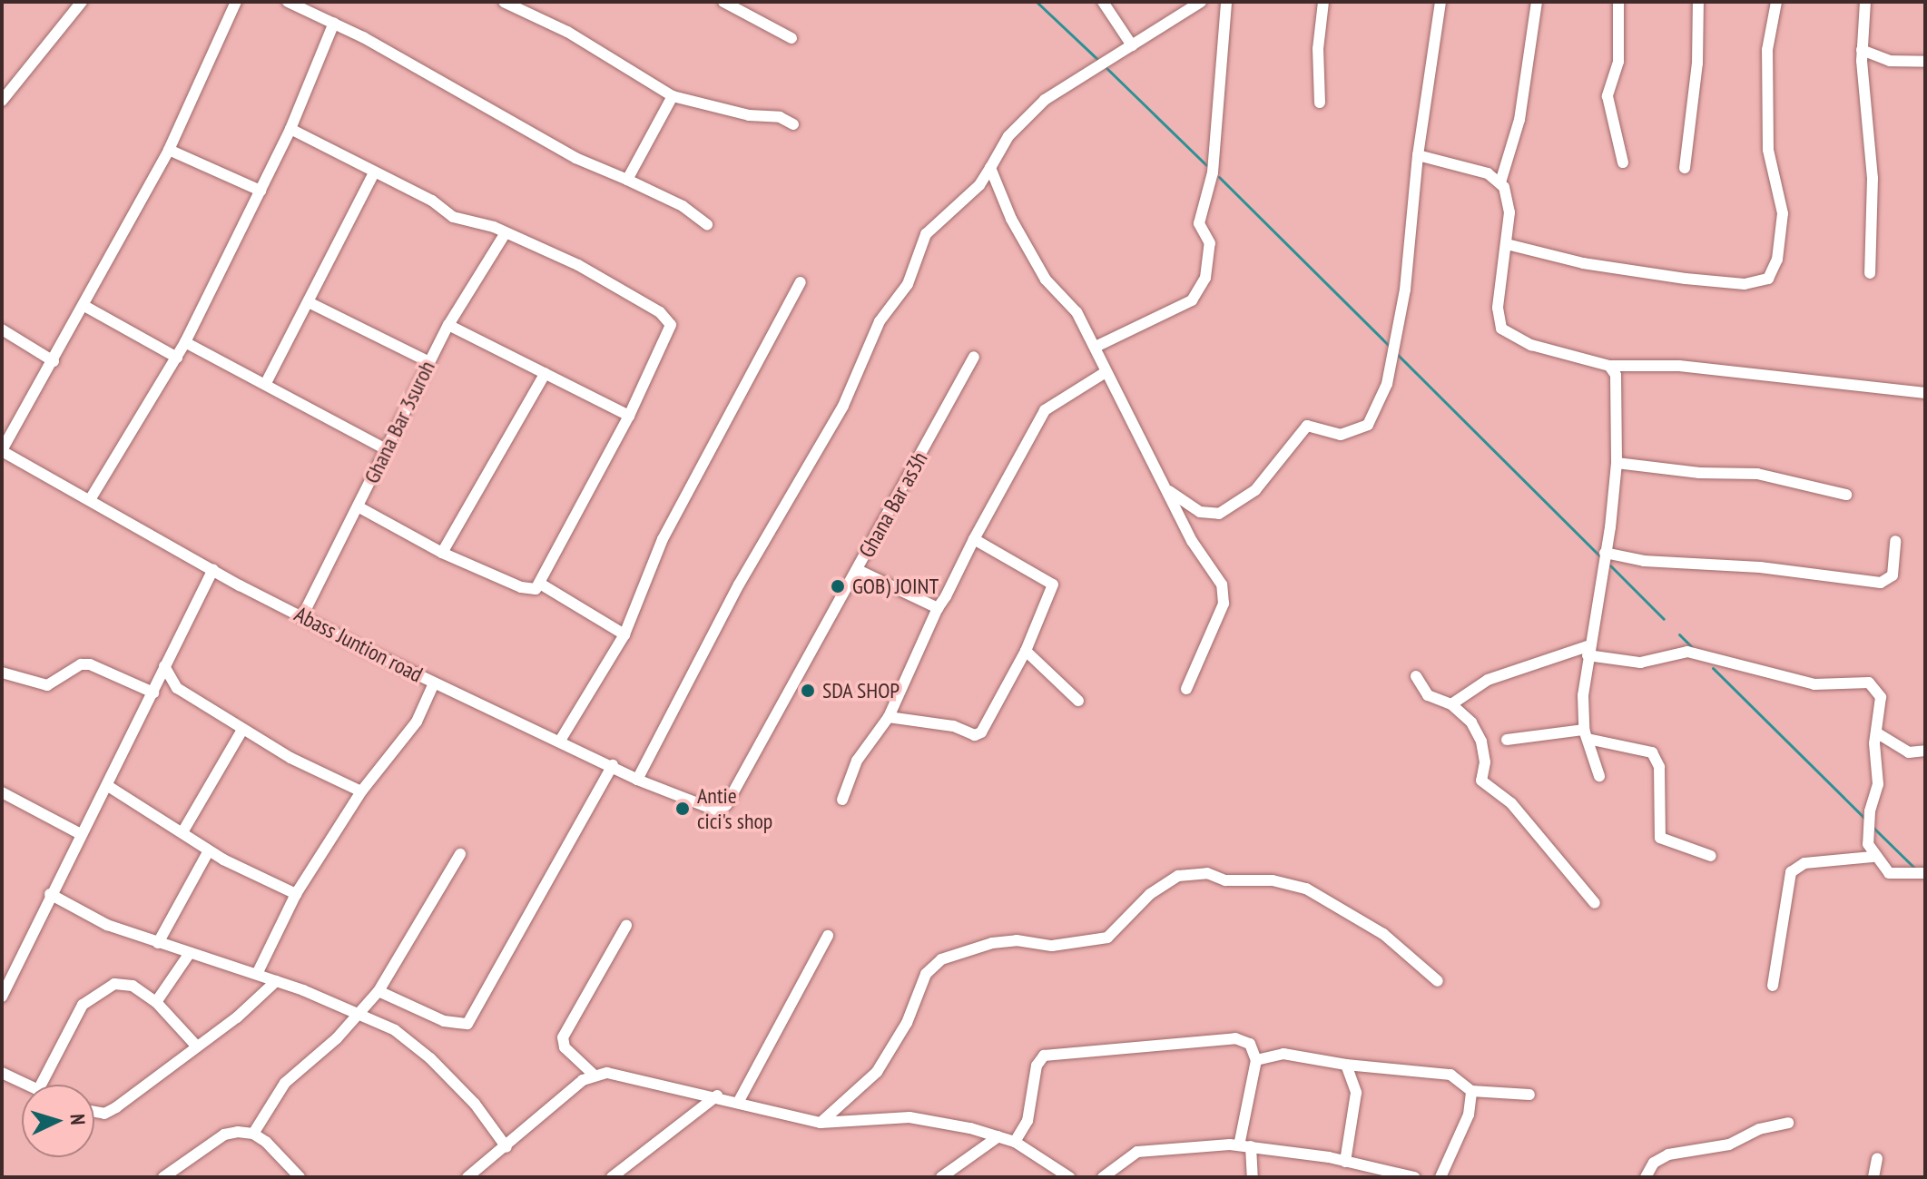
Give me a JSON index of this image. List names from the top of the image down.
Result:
{
  "streets": {
    "street": ["Ghana Bar 3suroh", "Ghana Bar as3h", "Abass Juntion road"]
  },
  "crossings": [
    ["Ghana Bar 3suroh", "Abass Juntion road"],
    ["Ghana Bar as3h", "Abass Juntion road"]
  ],
  "places": ["GOB) JOINT", "SDA SHOP", "Antie cici's shop"],
  "north": "right"
}
